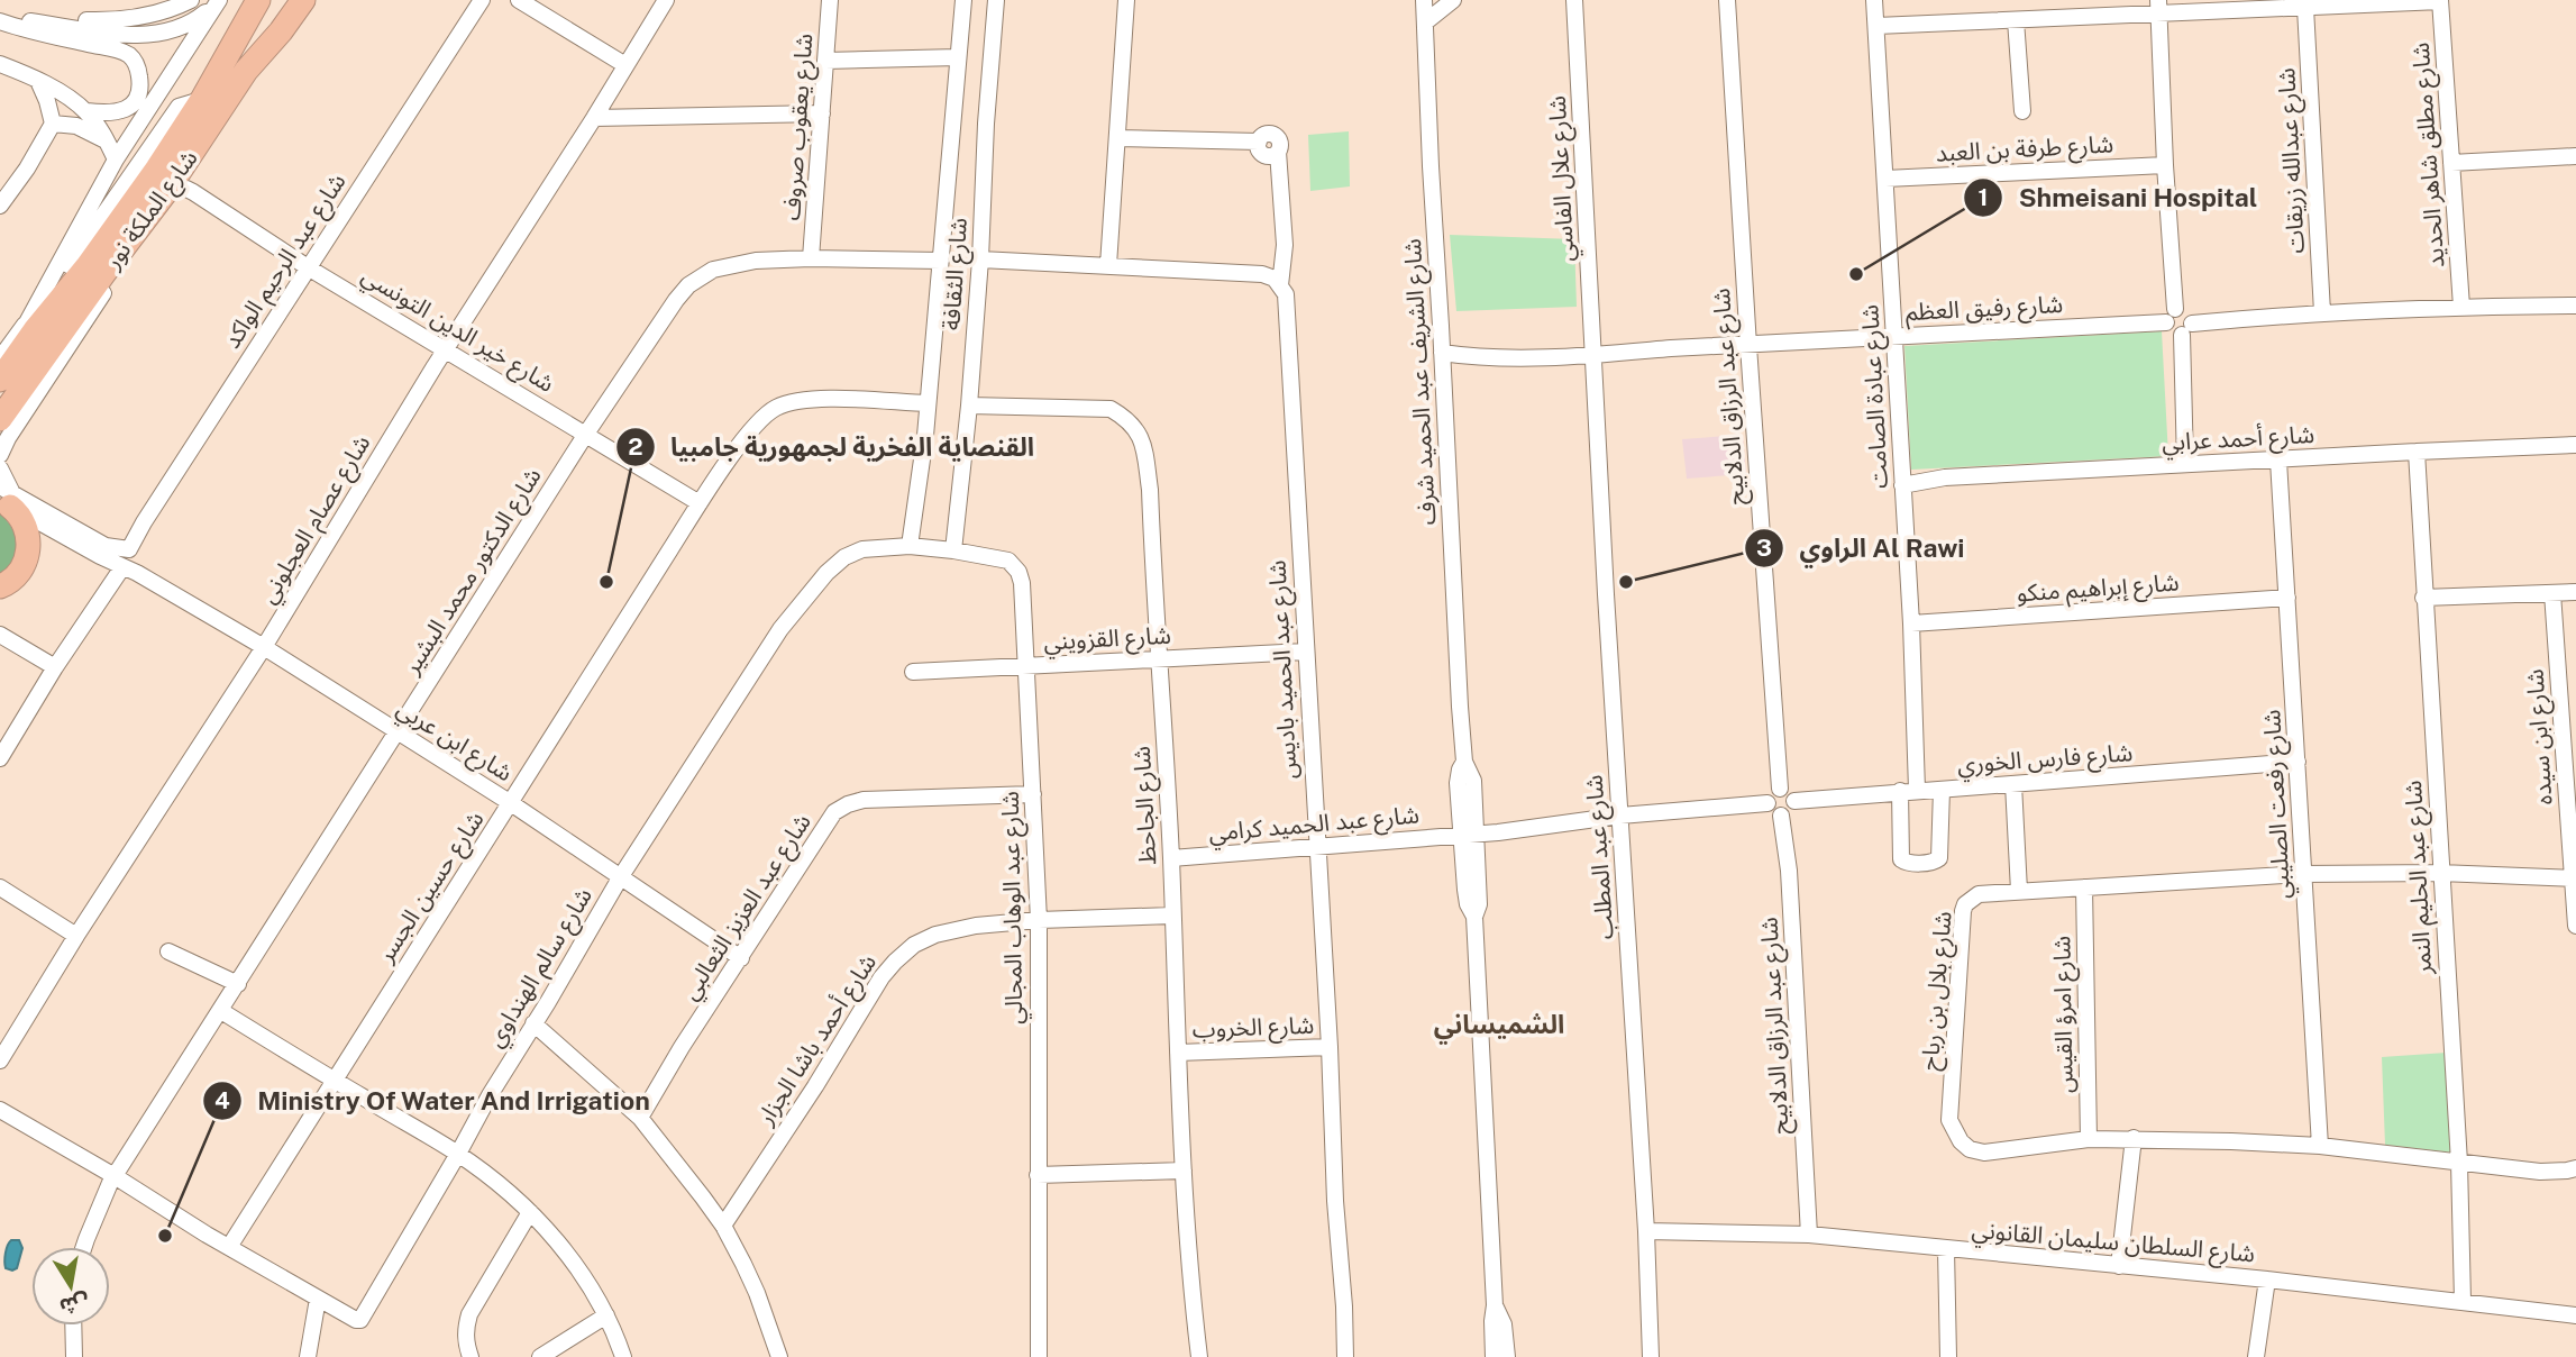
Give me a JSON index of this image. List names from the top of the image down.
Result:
{
  "streets": {
    "highway": ["شارع الملكة نور"],
    "street": [
      "شارع يعقوب صروف",
      "شارع طرفة بن العبد",
      "شارع مطلق شاهر الحديد",
      "شارع عبدالله زريقات",
      "شارع علال الفاسي",
      "شارع عبد الرحيم الواكد",
      "شارع الثقافة",
      "شارع رفيق العظم",
      "شارع خير الدين التونسي",
      "شارع الشريف عبد الحميد شرف",
      "شارع عبد الرزاق الدلابيح",
      "شارع عبادة الصامت",
      "شارع أحمد عرابي",
      "شارع عصام العجلوني",
      "شارع الدكتور محمد البشير",
      "شارع إبراهيم منكو",
      "شارع القزويني",
      "شارع عبد الحميد باديس",
      "شارع ابن سيده",
      "شارع ابن عربي",
      "شارع فارس الخوري",
      "شارع رفعت الصليبي",
      "شارع الجاحظ",
      "شارع عبد الحميد كرامي",
      "شارع عبد المطلب",
      "شارع عبد الحليم النمر",
      "شارع حسين الجسر",
      "شارع عبد العزيز الثعالبي",
      "شارع عبد الوهاب المجالي",
      "شارع سالم الهنداوي",
      "شارع بلال بن رباح",
      "شارع امرؤ القيس",
      "شارع الخروب",
      "شارع أحمد باشا الجزار",
      "شارع السلطان سليمان القانوني"
    ]
  },
  "crossings": [
    ["شارع يعقوب صروف", "شارع الدكتور محمد البشير"],
    ["شارع طرفة بن العبد", "شارع عبادة الصامت"],
    ["شارع علال الفاسي", "شارع رفيق العظم"],
    ["شارع علال الفاسي", "شارع عبد المطلب"],
    ["شارع عبد الرحيم الواكد", "شارع خير الدين التونسي"],
    ["شارع الثقافة", "شارع الدكتور محمد البشير"],
    ["شارع الثقافة", "شارع الجاحظ"],
    ["شارع الثقافة", "شارع حسين الجسر"],
    ["شارع الثقافة", "شارع عبد الوهاب المجالي"],
    ["شارع الثقافة", "شارع سالم الهنداوي"],
    ["شارع رفيق العظم", "شارع الشريف عبد الحميد شرف"],
    ["شارع رفيق العظم", "شارع عبد الرزاق الدلابيح"],
    ["شارع رفيق العظم", "شارع عبادة الصامت"],
    ["شارع رفيق العظم", "شارع عبد المطلب"],
    ["شارع خير الدين التونسي", "شارع عصام العجلوني"],
    ["شارع خير الدين التونسي", "شارع الدكتور محمد البشير"],
    ["شارع خير الدين التونسي", "شارع حسين الجسر"],
    ["شارع الشريف عبد الحميد شرف", "شارع عبد الحميد كرامي"],
    ["شارع عبد الرزاق الدلابيح", "شارع فارس الخوري"],
    ["شارع عبد الرزاق الدلابيح", "شارع السلطان سليمان القانوني"],
    ["شارع عبادة الصامت", "شارع أحمد عرابي"],
    ["شارع عبادة الصامت", "شارع إبراهيم منكو"],
    ["شارع عبادة الصامت", "شارع فارس الخوري"],
    ["شارع أحمد عرابي", "شارع رفعت الصليبي"],
    ["شارع أحمد عرابي", "شارع عبد الحليم النمر"],
    ["شارع عصام العجلوني", "شارع ابن عربي"],
    ["شارع الدكتور محمد البشير", "شارع ابن عربي"],
    ["شارع الدكتور محمد البشير", "شارع سالم الهنداوي"],
    ["شارع إبراهيم منكو", "شارع رفعت الصليبي"],
    ["شارع القزويني", "شارع عبد الحميد باديس"],
    ["شارع القزويني", "شارع الجاحظ"],
    ["شارع القزويني", "شارع عبد الوهاب المجالي"],
    ["شارع عبد الحميد باديس", "شارع عبد الحميد كرامي"],
    ["شارع عبد الحميد باديس", "شارع الخروب"],
    ["شارع ابن سيده", "شارع بلال بن رباح"],
    ["شارع ابن عربي", "شارع حسين الجسر"],
    ["شارع ابن عربي", "شارع عبد العزيز الثعالبي"],
    ["شارع ابن عربي", "شارع سالم الهنداوي"],
    ["شارع فارس الخوري", "شارع رفعت الصليبي"],
    ["شارع رفعت الصليبي", "شارع بلال بن رباح"],
    ["شارع الجاحظ", "شارع عبد الحميد كرامي"],
    ["شارع الجاحظ", "شارع الخروب"],
    ["شارع الجاحظ", "شارع أحمد باشا الجزار"],
    ["شارع عبد المطلب", "شارع السلطان سليمان القانوني"],
    ["شارع عبد الحليم النمر", "شارع بلال بن رباح"],
    ["شارع عبد الحليم النمر", "شارع السلطان سليمان القانوني"],
    ["شارع حسين الجسر", "شارع سالم الهنداوي"],
    ["شارع عبد العزيز الثعالبي", "شارع عبد الوهاب المجالي"],
    ["شارع عبد الوهاب المجالي", "شارع سالم الهنداوي"],
    ["شارع عبد الوهاب المجالي", "شارع أحمد باشا الجزار"],
    ["شارع بلال بن رباح", "شارع امرؤ القيس"]
  ],
  "districts": ["الشميساني"],
  "places": [
    "Shmeisani Hospital",
    "القنصاية الفخرية لجمهورية جامبيا",
    "الراوي Al Rawi",
    "Ministry Of Water And Irrigation"
  ],
  "north": "bottom"
}
